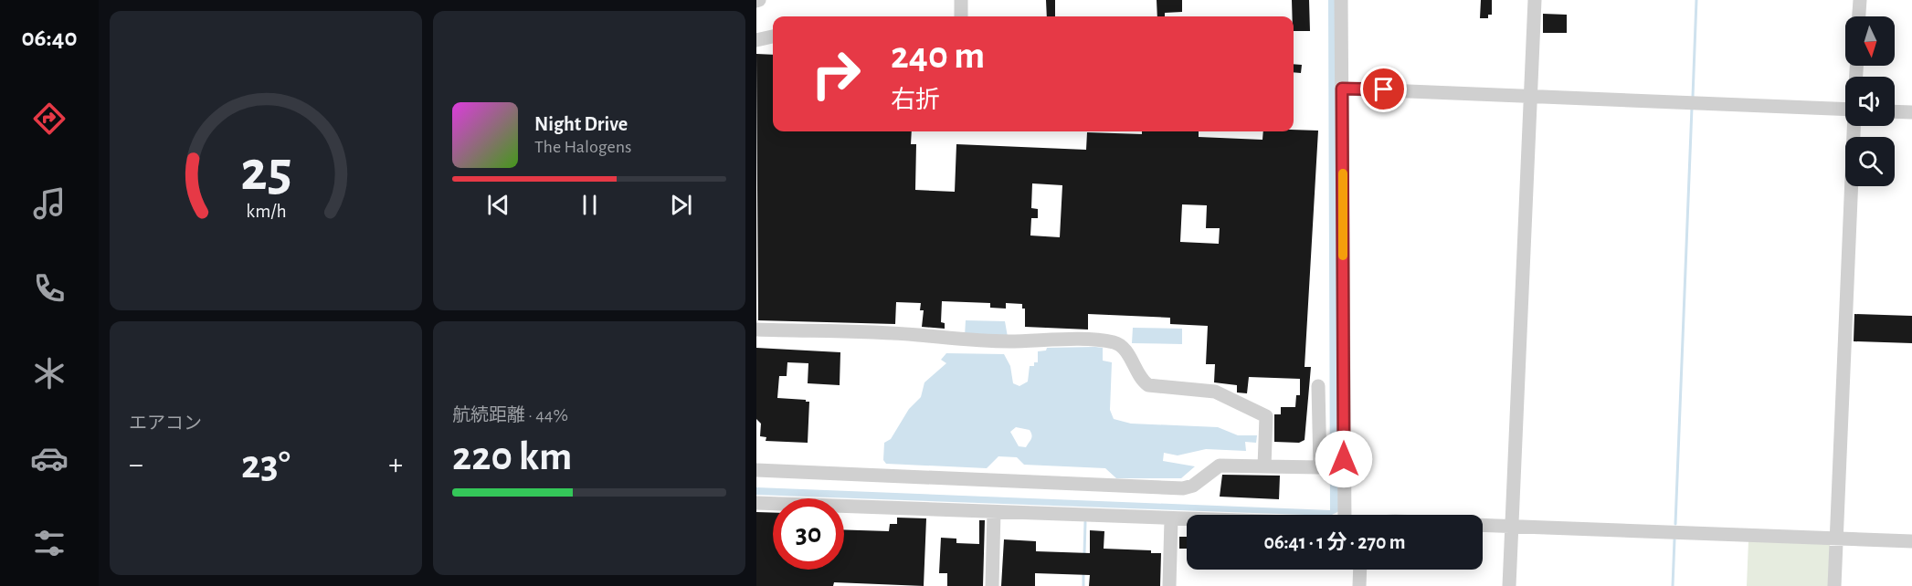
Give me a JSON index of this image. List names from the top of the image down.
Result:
{
  "north": "bottom",
  "page": {
    "tabs": "06:40",
    "turn": ["240 m", "右折"],
    "song": ["Night Drive", "The Halogens"],
    "tile": [
      "エアコン",
      ["航続距離 · 44%", "220 km"]
    ],
    "heat": ["−", "23°", "+"],
    "limit": "30",
    "trip": "06:41 · 1 分 · 270 m",
    "gauge": ["25", "km/h"]
  }
}
